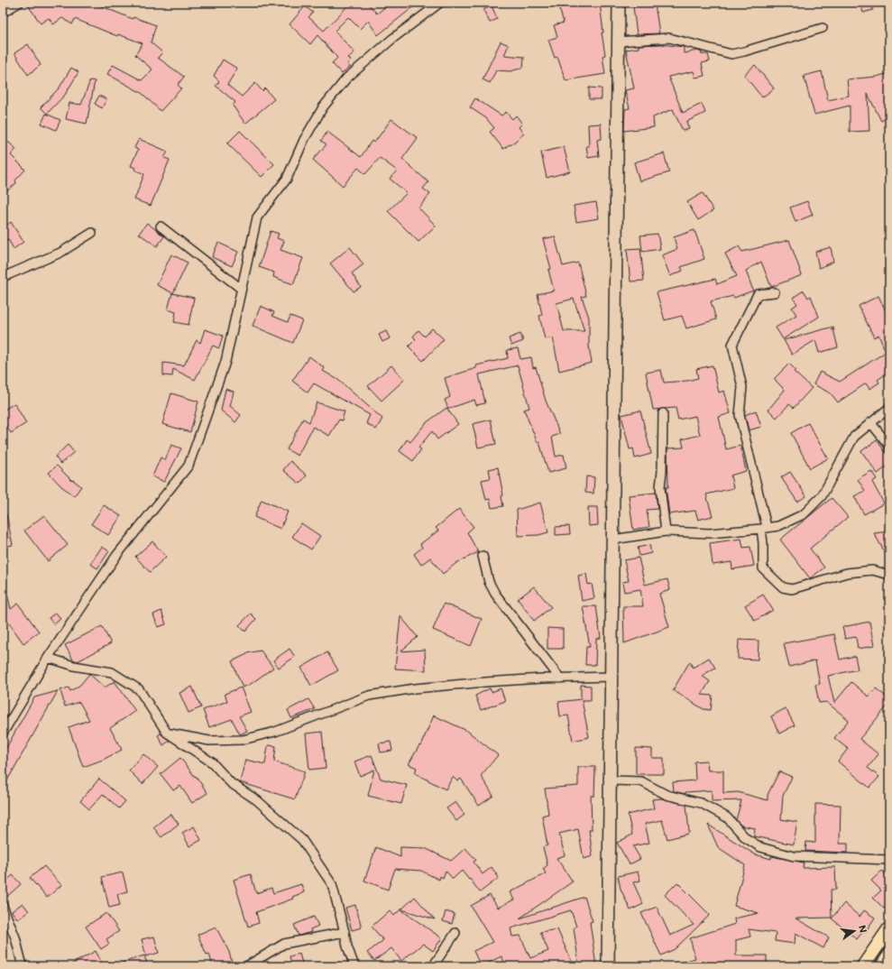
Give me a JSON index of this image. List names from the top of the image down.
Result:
{
  "north": "right"
}
